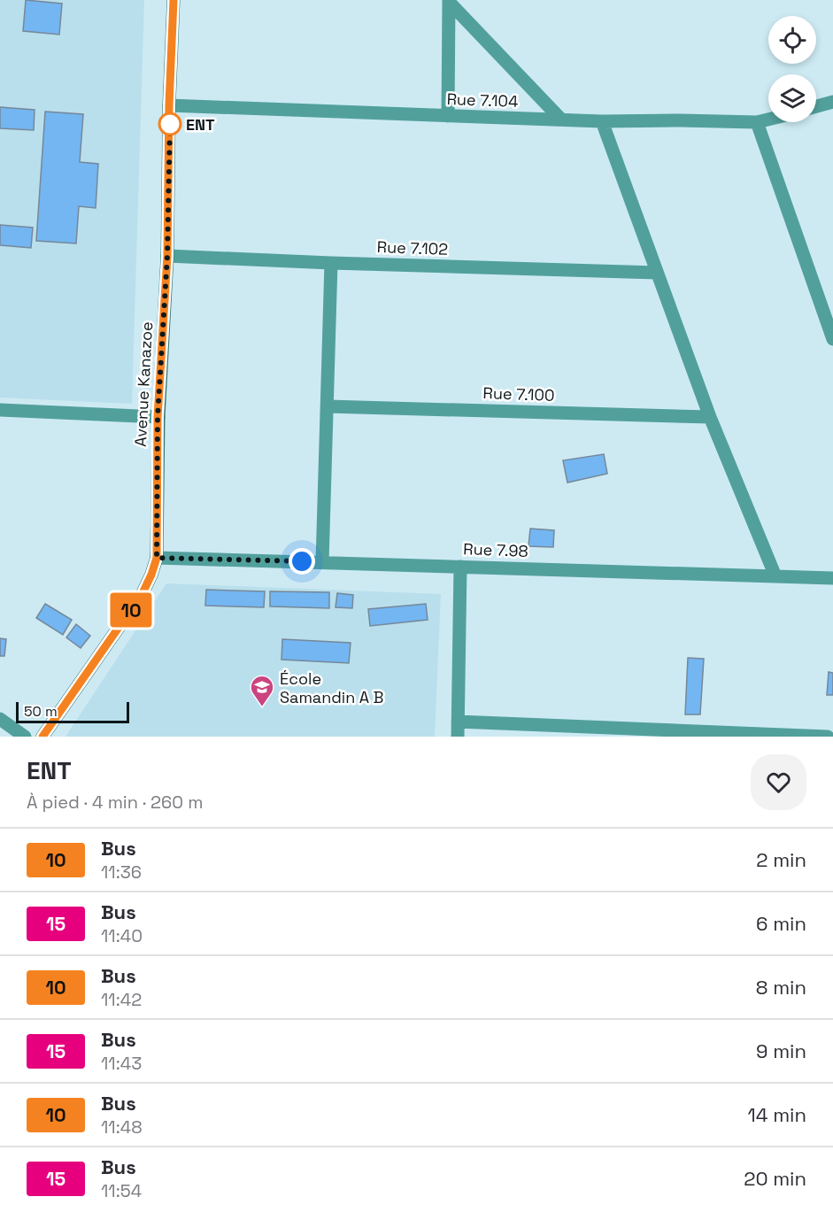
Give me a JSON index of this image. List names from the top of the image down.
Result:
{
  "streets": {
    "street": [
      "Rue 7.104",
      "Rue 7.102",
      "Avenue Kanazoe",
      "Rue 7.100",
      "Rue 7.98"
    ]
  },
  "crossings": [
    ["Rue 7.104", "Avenue Kanazoe"],
    ["Rue 7.102", "Avenue Kanazoe"],
    ["Avenue Kanazoe", "Rue 7.98"]
  ],
  "places": {
    "other": ["ENT"],
    "school or university": ["École Samandin A B"]
  },
  "lines": ["bus line 10"],
  "scale_bar": "50 m",
  "page": {
    "on_map": "10",
    "scale": "50 m",
    "heading": ["ENT", "À pied · 4 min · 260 m"],
    "list": [
      {
        "mark": "10",
        "name": "Bus",
        "note": "11:36",
        "value": "2 min"
      },
      {
        "mark": "15",
        "name": "Bus",
        "note": "11:40",
        "value": "6 min"
      },
      {
        "mark": "10",
        "name": "Bus",
        "note": "11:42",
        "value": "8 min"
      },
      {
        "mark": "15",
        "name": "Bus",
        "note": "11:43",
        "value": "9 min"
      },
      {
        "mark": "10",
        "name": "Bus",
        "note": "11:48",
        "value": "14 min"
      },
      {
        "mark": "15",
        "name": "Bus",
        "note": "11:54",
        "value": "20 min"
      }
    ]
  }
}
